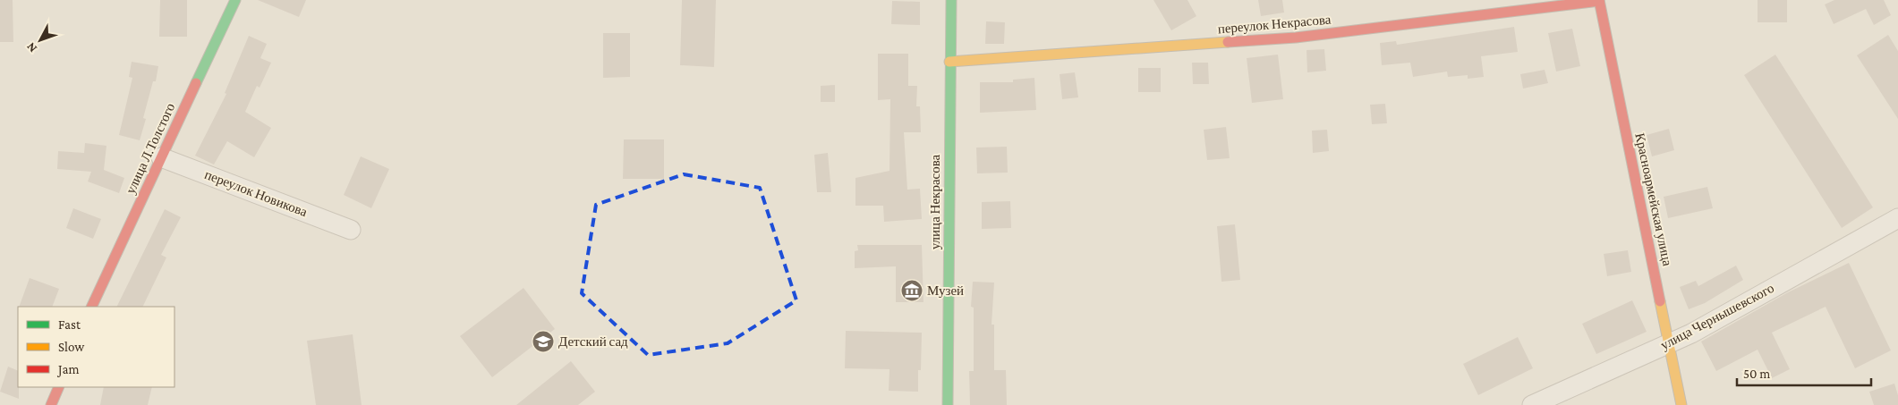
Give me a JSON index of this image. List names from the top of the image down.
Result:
{
  "streets": {
    "street": [
      "переулок Некрасова",
      "улица Л.Толстого",
      "переулок Новикова",
      "Красноармейская улица",
      "улица Некрасова",
      "улица Чернышевского"
    ]
  },
  "crossings": [
    ["переулок Некрасова", "Красноармейская улица"],
    ["переулок Некрасова", "улица Некрасова"],
    ["улица Л.Толстого", "переулок Новикова"],
    ["Красноармейская улица", "улица Чернышевского"]
  ],
  "places": {
    "museum": ["Музей"],
    "school or university": ["Детский сад"]
  },
  "legend": ["Fast", "Slow", "Jam"],
  "scale_bar": "50 m",
  "north": "bottom left"
}
